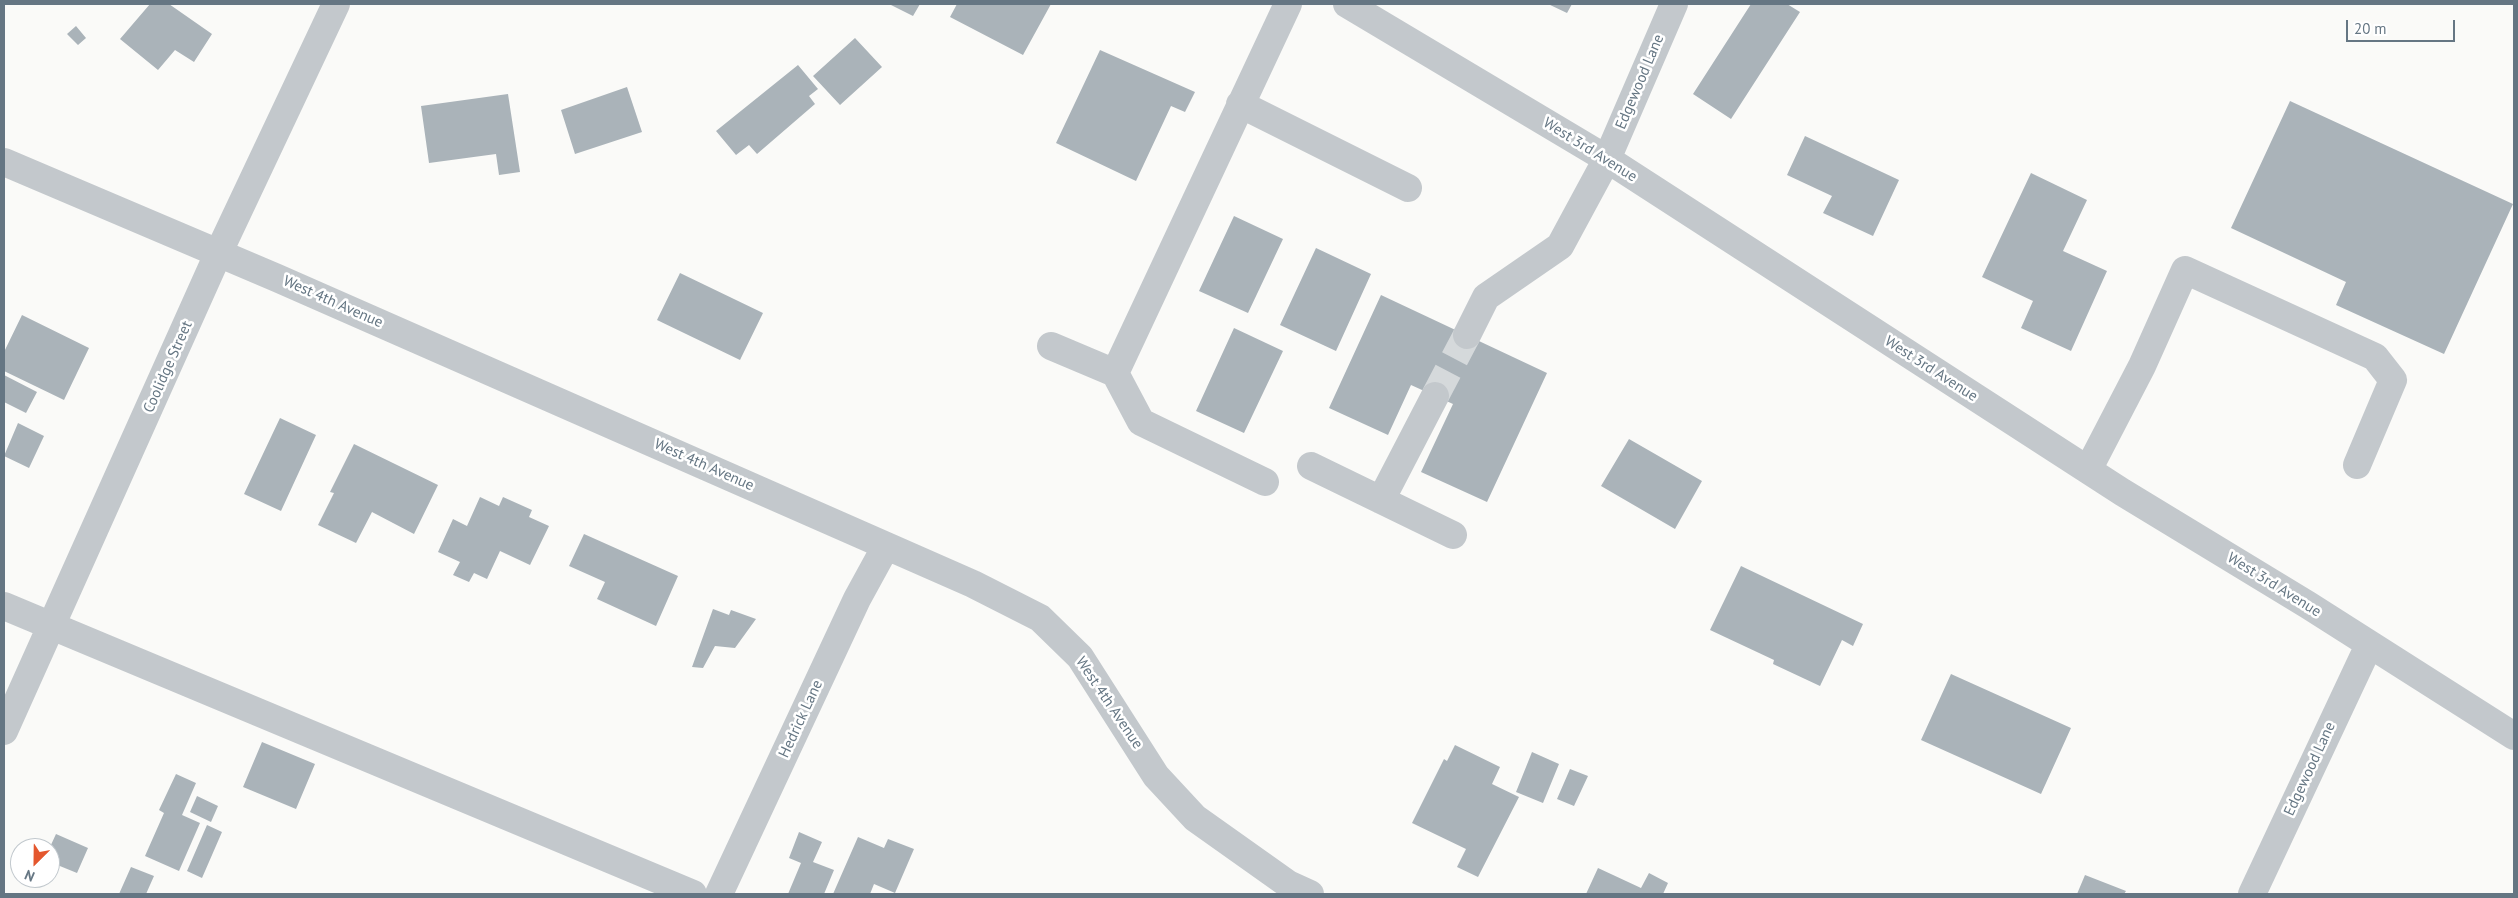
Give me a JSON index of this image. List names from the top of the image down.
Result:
{
  "streets": {
    "street": [
      "Edgewood Lane",
      "West 3rd Avenue",
      "West 4th Avenue",
      "Coolidge Street",
      "Hedrick Lane"
    ]
  },
  "crossings": [
    ["Edgewood Lane", "West 3rd Avenue"],
    ["West 4th Avenue", "Coolidge Street"],
    ["West 4th Avenue", "Hedrick Lane"]
  ],
  "scale_bar": "20 m",
  "north": "bottom left"
}
